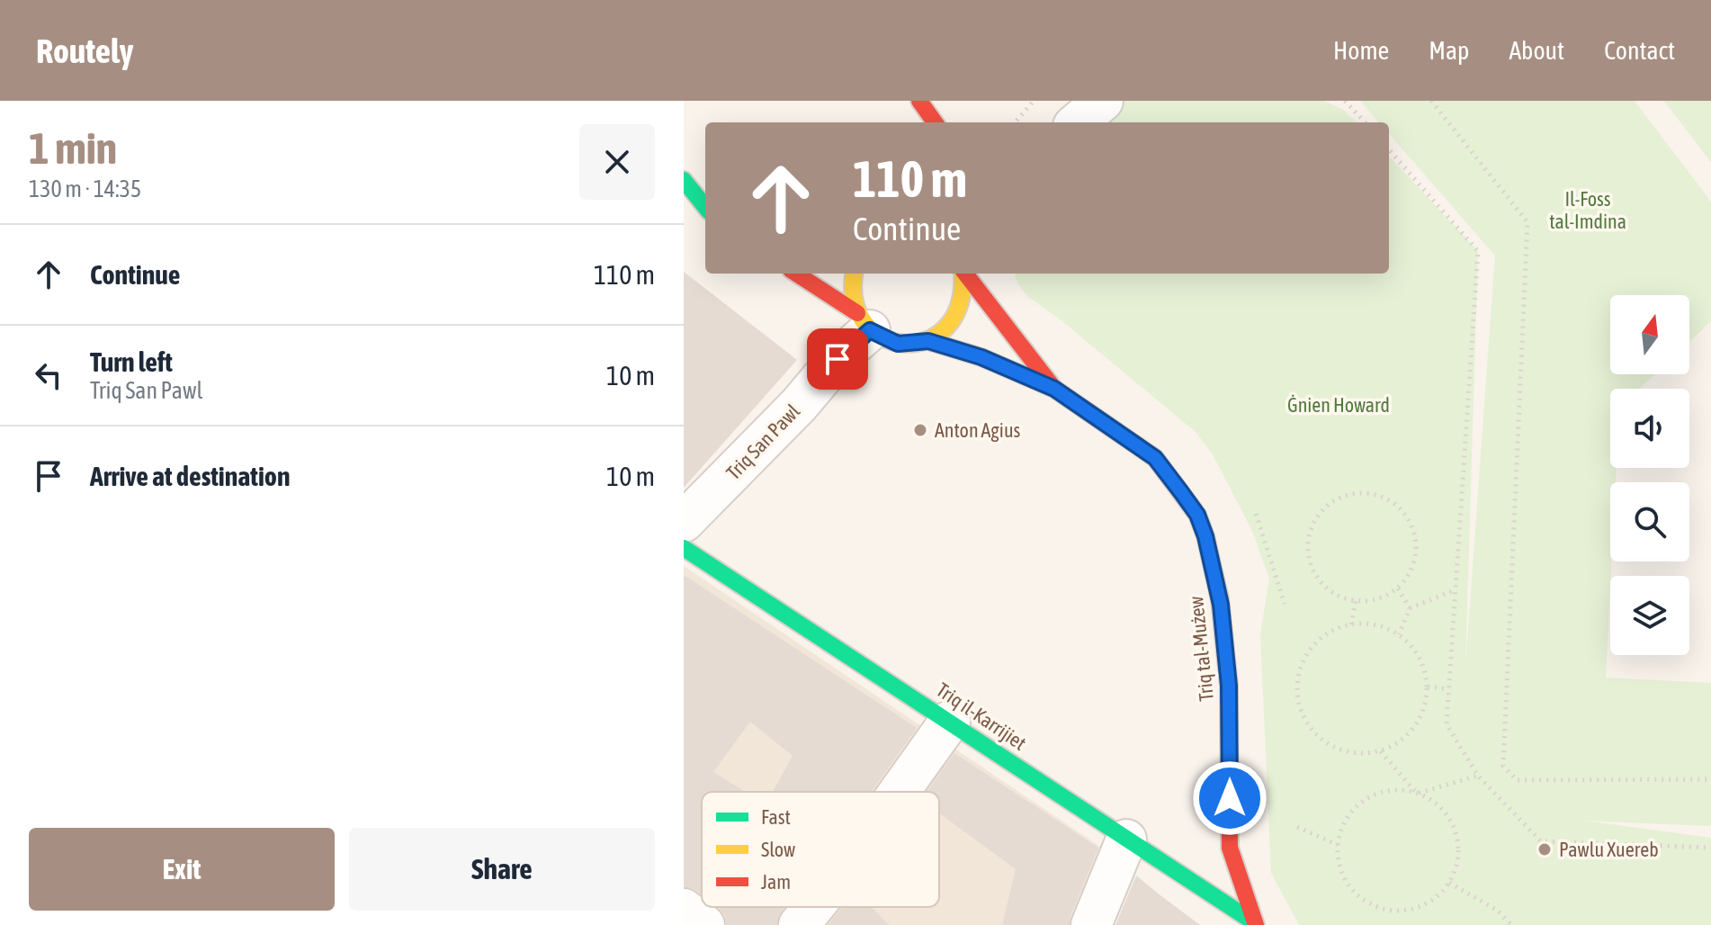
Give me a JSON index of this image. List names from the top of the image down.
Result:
{
  "streets": {
    "street": ["Triq San Pawl", "Triq tal-Mużew", "Triq il-Karrijiet"]
  },
  "crossings": [
    ["Triq San Pawl", "Triq tal-Mużew"],
    ["Triq tal-Mużew", "Triq il-Karrijiet"]
  ],
  "parks": ["Il-Foss tal-Imdina", "Ġnien Howard"],
  "places": ["Anton Agius", "Pawlu Xuereb"],
  "legend": ["Fast", "Slow", "Jam"],
  "north": "top",
  "page": {
    "header": "Routely",
    "nav": [
      "Home",
      "Map",
      "About",
      "Contact"
    ],
    "heading": ["1 min", "130 m · 14:35"],
    "turn": ["110 m", "Continue"],
    "list": [
      {
        "name": "Continue",
        "value": "110 m"
      },
      {
        "name": "Turn left",
        "note": "Triq San Pawl",
        "value": "10 m"
      },
      {
        "name": "Arrive at destination",
        "value": "10 m"
      }
    ],
    "buttons": ["Exit", "Share"]
  }
}
